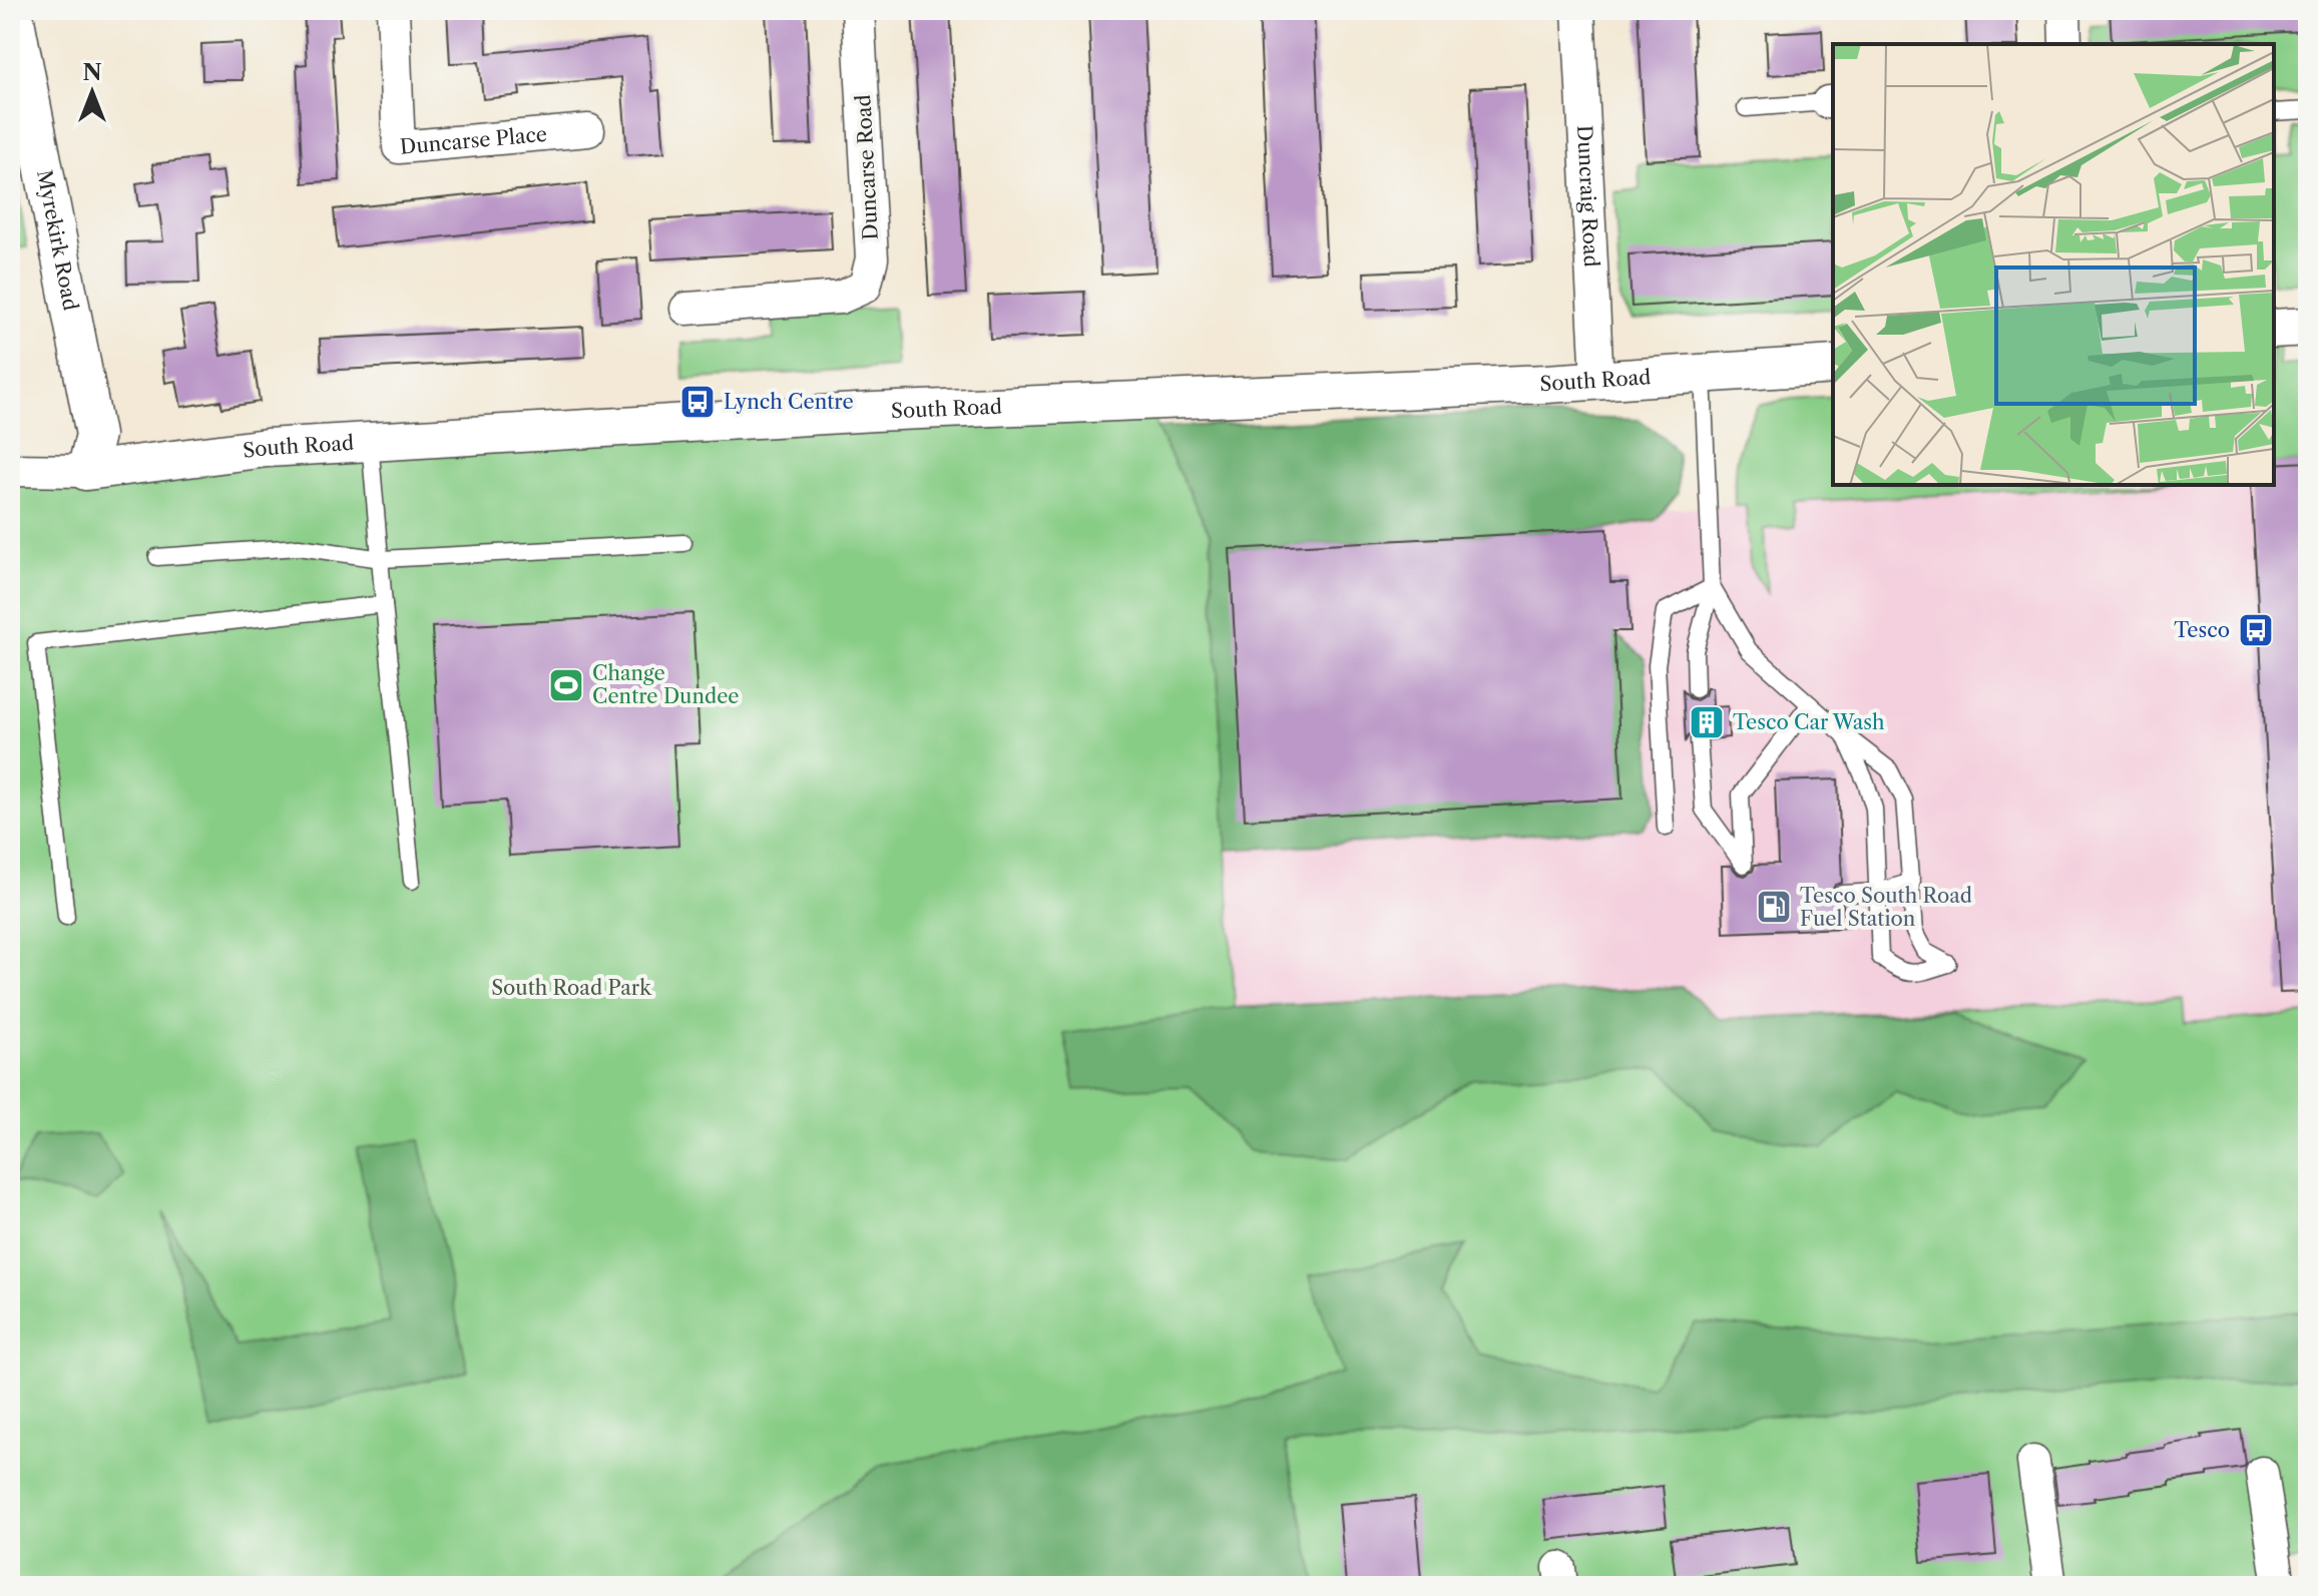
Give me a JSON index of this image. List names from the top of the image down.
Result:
{
  "streets": {
    "street": [
      "Duncarse Place",
      "Duncarse Road",
      "Duncraig Road",
      "Myrekirk Road",
      "South Road"
    ]
  },
  "crossings": [
    ["Duncraig Road", "South Road"],
    ["Myrekirk Road", "South Road"]
  ],
  "parks": ["South Road Park"],
  "places": {
    "bus stop": ["Lynch Centre", "Tesco"],
    "sports": ["Change Centre Dundee"],
    "building": ["Tesco Car Wash"],
    "fuel station": ["Tesco South Road Fuel Station"]
  },
  "north": "top"
}
